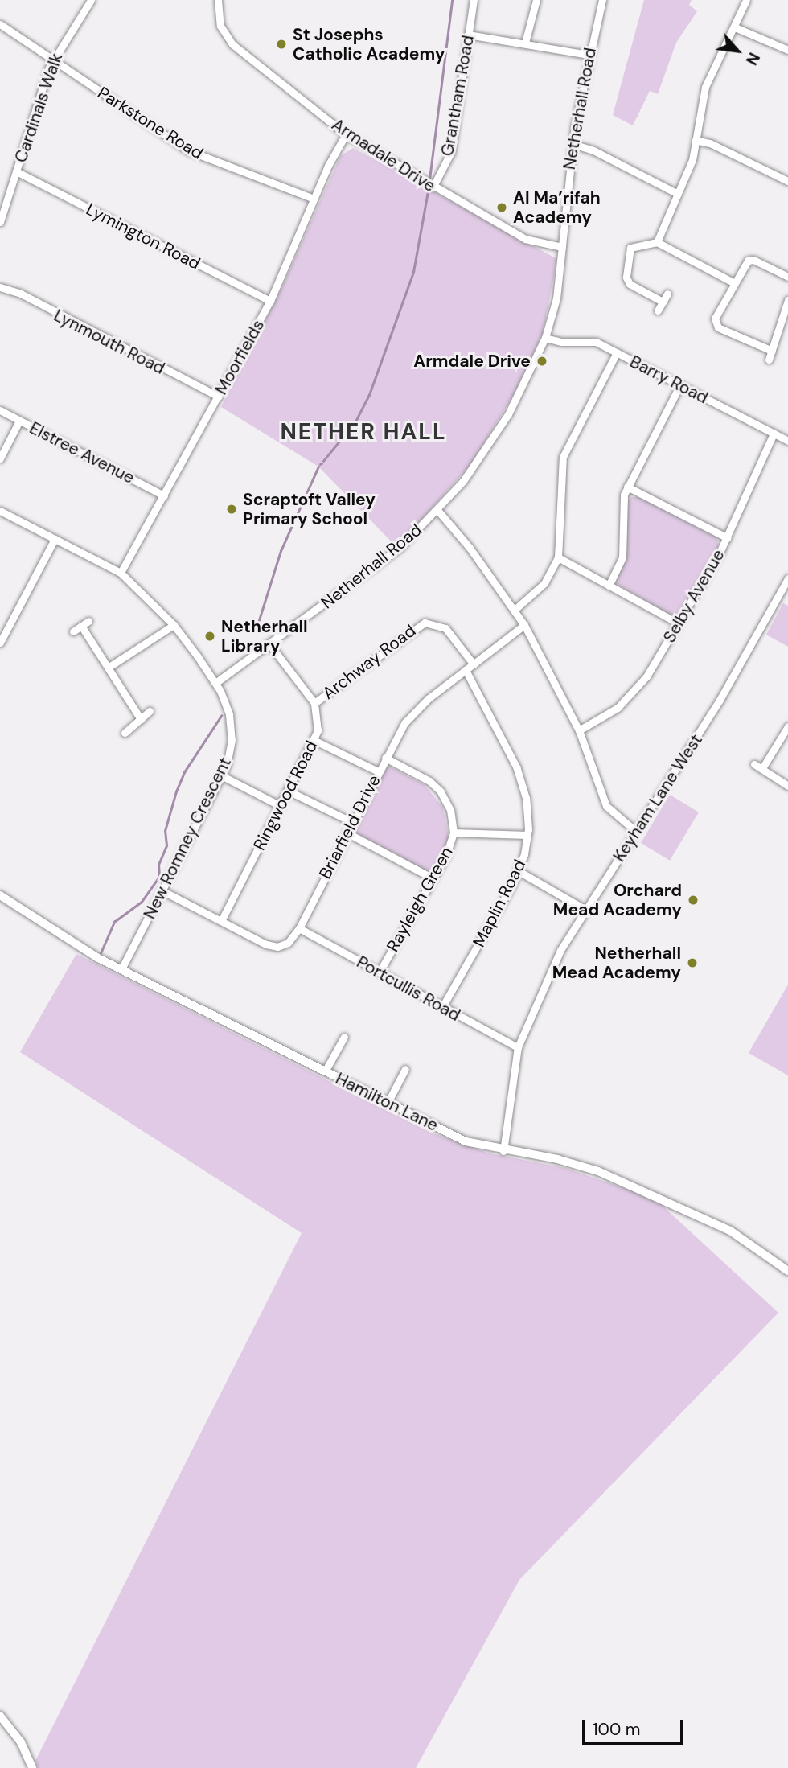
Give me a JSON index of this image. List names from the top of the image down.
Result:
{
  "streets": {
    "street": [
      "Grantham Road",
      "Cardinals Walk",
      "Netherhall Road",
      "Parkstone Road",
      "Armadale Drive",
      "Lymington Road",
      "Lynmouth Road",
      "Moorfields",
      "Barry Road",
      "Elstree Avenue",
      "Selby Avenue",
      "Archway Road",
      "Ringwood Road",
      "Keyham Lane West",
      "Briarfield Drive",
      "New Romney Crescent",
      "Rayleigh Green",
      "Maplin Road",
      "Portcullis Road",
      "Hamilton Lane"
    ]
  },
  "crossings": [
    ["Grantham Road", "Armadale Drive"],
    ["Cardinals Walk", "Parkstone Road"],
    ["Cardinals Walk", "Lymington Road"],
    ["Netherhall Road", "Armadale Drive"],
    ["Netherhall Road", "Barry Road"],
    ["Netherhall Road", "New Romney Crescent"],
    ["Parkstone Road", "Moorfields"],
    ["Armadale Drive", "Moorfields"],
    ["Lymington Road", "Moorfields"],
    ["Lynmouth Road", "Moorfields"],
    ["Moorfields", "Elstree Avenue"],
    ["Moorfields", "New Romney Crescent"],
    ["Barry Road", "Selby Avenue"],
    ["Archway Road", "Ringwood Road"],
    ["Archway Road", "Briarfield Drive"],
    ["Ringwood Road", "Briarfield Drive"],
    ["Keyham Lane West", "Portcullis Road"],
    ["Keyham Lane West", "Hamilton Lane"],
    ["Briarfield Drive", "New Romney Crescent"],
    ["Briarfield Drive", "Rayleigh Green"],
    ["Briarfield Drive", "Maplin Road"],
    ["Briarfield Drive", "Portcullis Road"],
    ["New Romney Crescent", "Hamilton Lane"],
    ["Rayleigh Green", "Portcullis Road"],
    ["Maplin Road", "Portcullis Road"]
  ],
  "districts": ["NETHER HALL"],
  "places": [
    "St Josephs Catholic Academy",
    "Al Ma’rifah Academy",
    "Armdale Drive",
    "Scraptoft Valley Primary School",
    "Netherhall Library",
    "Orchard Mead Academy",
    "Netherhall Mead Academy"
  ],
  "scale_bar": "100 m",
  "north": "bottom right"
}
